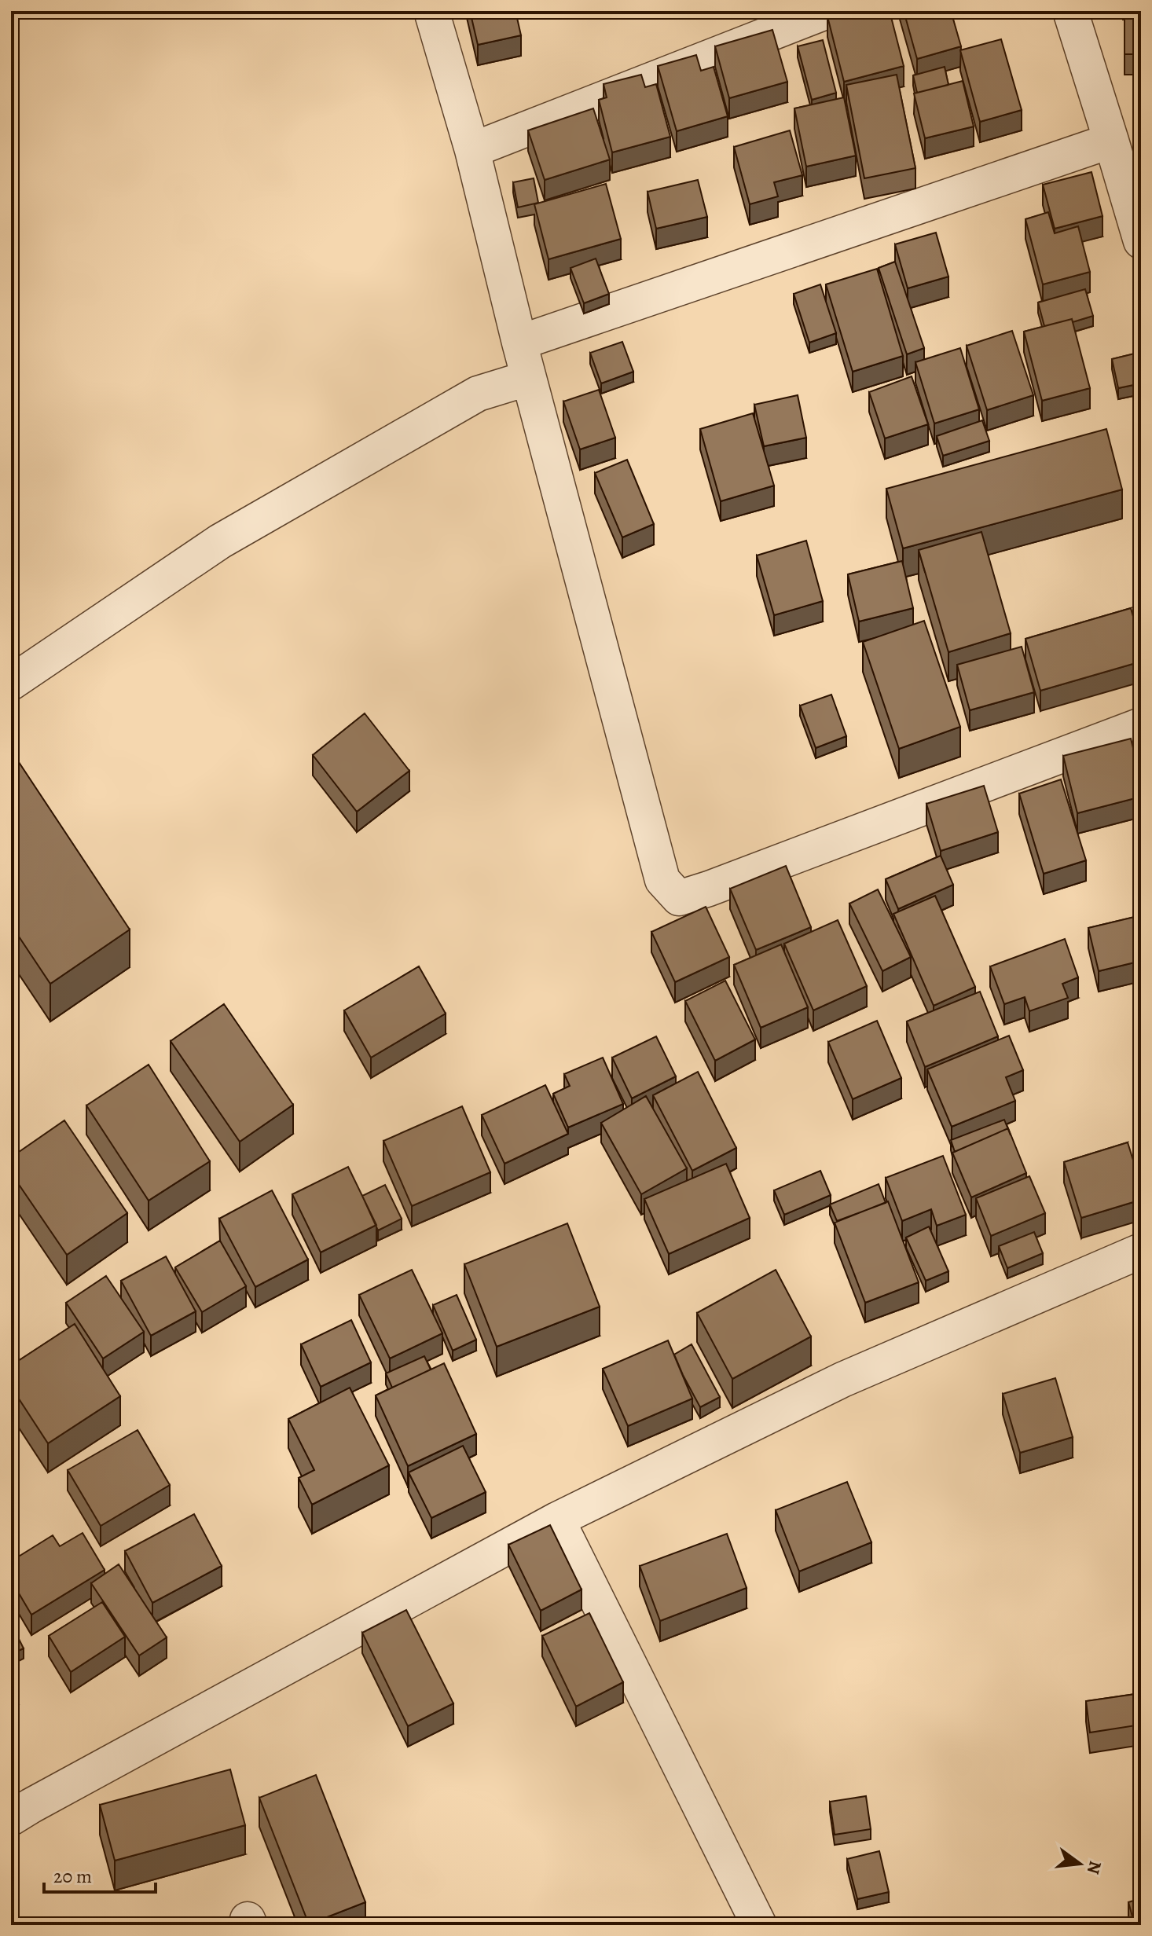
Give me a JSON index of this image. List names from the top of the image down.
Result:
{
  "scale_bar": "20 m",
  "north": "right"
}
